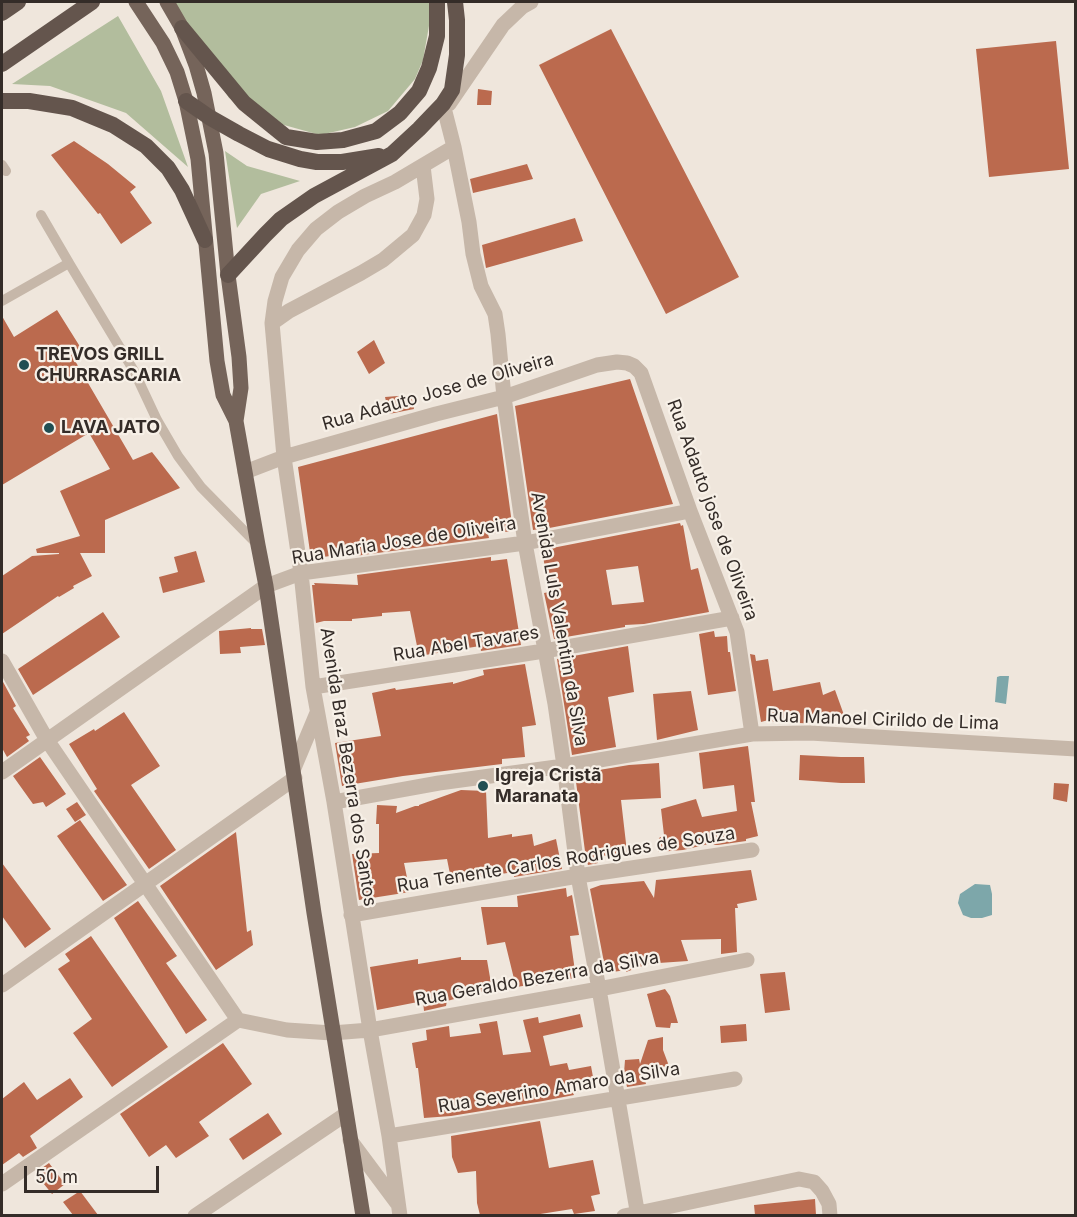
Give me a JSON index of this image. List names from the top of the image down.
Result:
{
  "streets": {
    "street": [
      "Rua Adauto Jose de Oliveira",
      "Rua Adauto jose de Oliveira",
      "Rua Maria Jose de Oliveira",
      "Avenida LuIs Valentim da Silva",
      "Rua Abel Tavares",
      "Rua Manoel Cirildo de Lima",
      "Avenida Braz Bezerra dos Santos",
      "Rua Tenente Carlos Rodrigues de Souza",
      "Rua Geraldo Bezerra da Silva",
      "Rua Severino Amaro da Silva"
    ]
  },
  "crossings": [
    ["Rua Adauto Jose de Oliveira", "Rua Adauto jose de Oliveira"],
    ["Rua Adauto Jose de Oliveira", "Avenida LuIs Valentim da Silva"],
    ["Rua Adauto Jose de Oliveira", "Avenida Braz Bezerra dos Santos"],
    ["Rua Adauto jose de Oliveira", "Rua Maria Jose de Oliveira"],
    ["Rua Adauto jose de Oliveira", "Rua Abel Tavares"],
    ["Rua Adauto jose de Oliveira", "Rua Manoel Cirildo de Lima"],
    ["Rua Maria Jose de Oliveira", "Avenida LuIs Valentim da Silva"],
    ["Rua Maria Jose de Oliveira", "Avenida Braz Bezerra dos Santos"],
    ["Avenida LuIs Valentim da Silva", "Rua Abel Tavares"],
    ["Avenida LuIs Valentim da Silva", "Rua Manoel Cirildo de Lima"],
    ["Avenida LuIs Valentim da Silva", "Avenida Braz Bezerra dos Santos"],
    ["Avenida LuIs Valentim da Silva", "Rua Tenente Carlos Rodrigues de Souza"],
    ["Avenida LuIs Valentim da Silva", "Rua Geraldo Bezerra da Silva"],
    ["Avenida LuIs Valentim da Silva", "Rua Severino Amaro da Silva"],
    ["Rua Abel Tavares", "Avenida Braz Bezerra dos Santos"],
    ["Rua Manoel Cirildo de Lima", "Avenida Braz Bezerra dos Santos"],
    ["Avenida Braz Bezerra dos Santos", "Rua Tenente Carlos Rodrigues de Souza"],
    ["Avenida Braz Bezerra dos Santos", "Rua Geraldo Bezerra da Silva"],
    ["Avenida Braz Bezerra dos Santos", "Rua Severino Amaro da Silva"]
  ],
  "places": ["TREVOS GRILL CHURRASCARIA", "LAVA JATO", "Igreja Cristã Maranata"],
  "scale_bar": "50 m"
}
